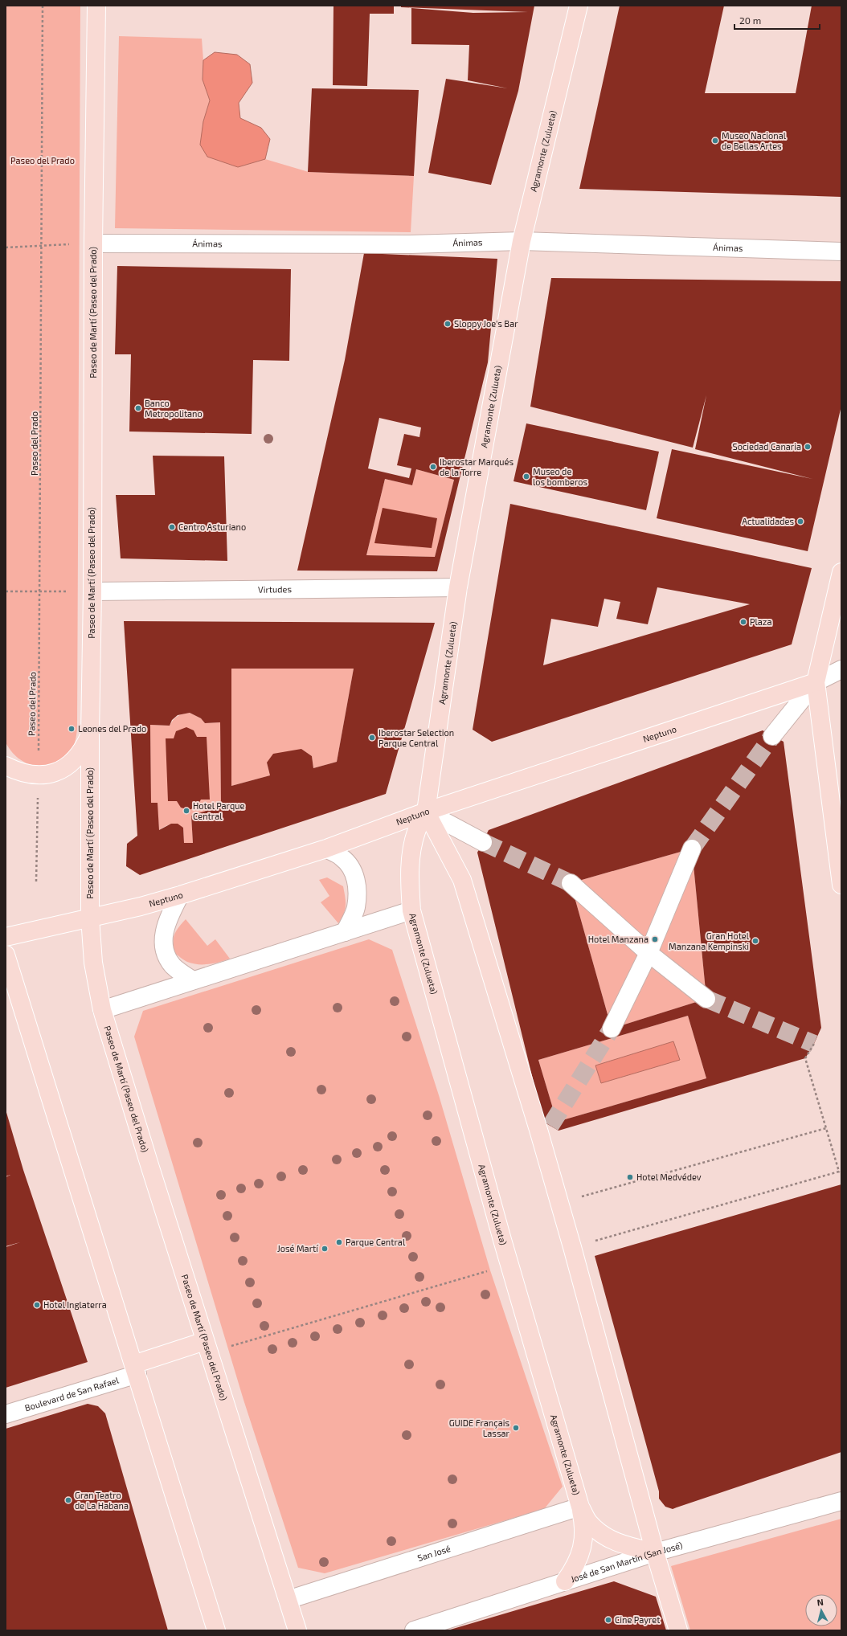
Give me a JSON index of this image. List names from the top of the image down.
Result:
{
  "streets": {
    "main road": ["Agramonte (Zulueta)", "Paseo de Martí (Paseo del Prado)", "Neptuno"],
    "street": [
      "Ánimas",
      "Virtudes",
      "Boulevard de San Rafael",
      "San José",
      "José de San Martín (San José)"
    ],
    "path": ["Paseo del Prado"]
  },
  "crossings": [
    ["Agramonte (Zulueta)", "Ánimas"],
    ["Agramonte (Zulueta)", "Virtudes"],
    ["Agramonte (Zulueta)", "Neptuno"],
    ["Agramonte (Zulueta)", "San José"],
    ["Agramonte (Zulueta)", "José de San Martín (San José)"],
    ["Ánimas", "Paseo de Martí (Paseo del Prado)"],
    ["Paseo de Martí (Paseo del Prado)", "Virtudes"],
    ["Paseo de Martí (Paseo del Prado)", "Neptuno"],
    ["Paseo de Martí (Paseo del Prado)", "San José"]
  ],
  "parks": ["Paseo del Prado"],
  "places": [
    "Museo Nacional de Bellas Artes",
    "Sloppy Joe's Bar",
    "Banco Metropolitano",
    "Sociedad Canaria",
    "Iberostar Marqués de la Torre",
    "Museo de los bomberos",
    "Actualidades",
    "Centro Asturiano",
    "Plaza",
    "Leones del Prado",
    "Iberostar Selection Parque Central",
    "Hotel Parque Central",
    "Hotel Manzana",
    "Gran Hotel Manzana Kempinski",
    "Hotel Medvédev",
    "Parque Central",
    "José Martí",
    "Hotel Inglaterra",
    "GUIDE Français Lassar",
    "Gran Teatro de La Habana",
    "Cine Payret"
  ],
  "scale_bar": "20 m",
  "north": "top"
}
